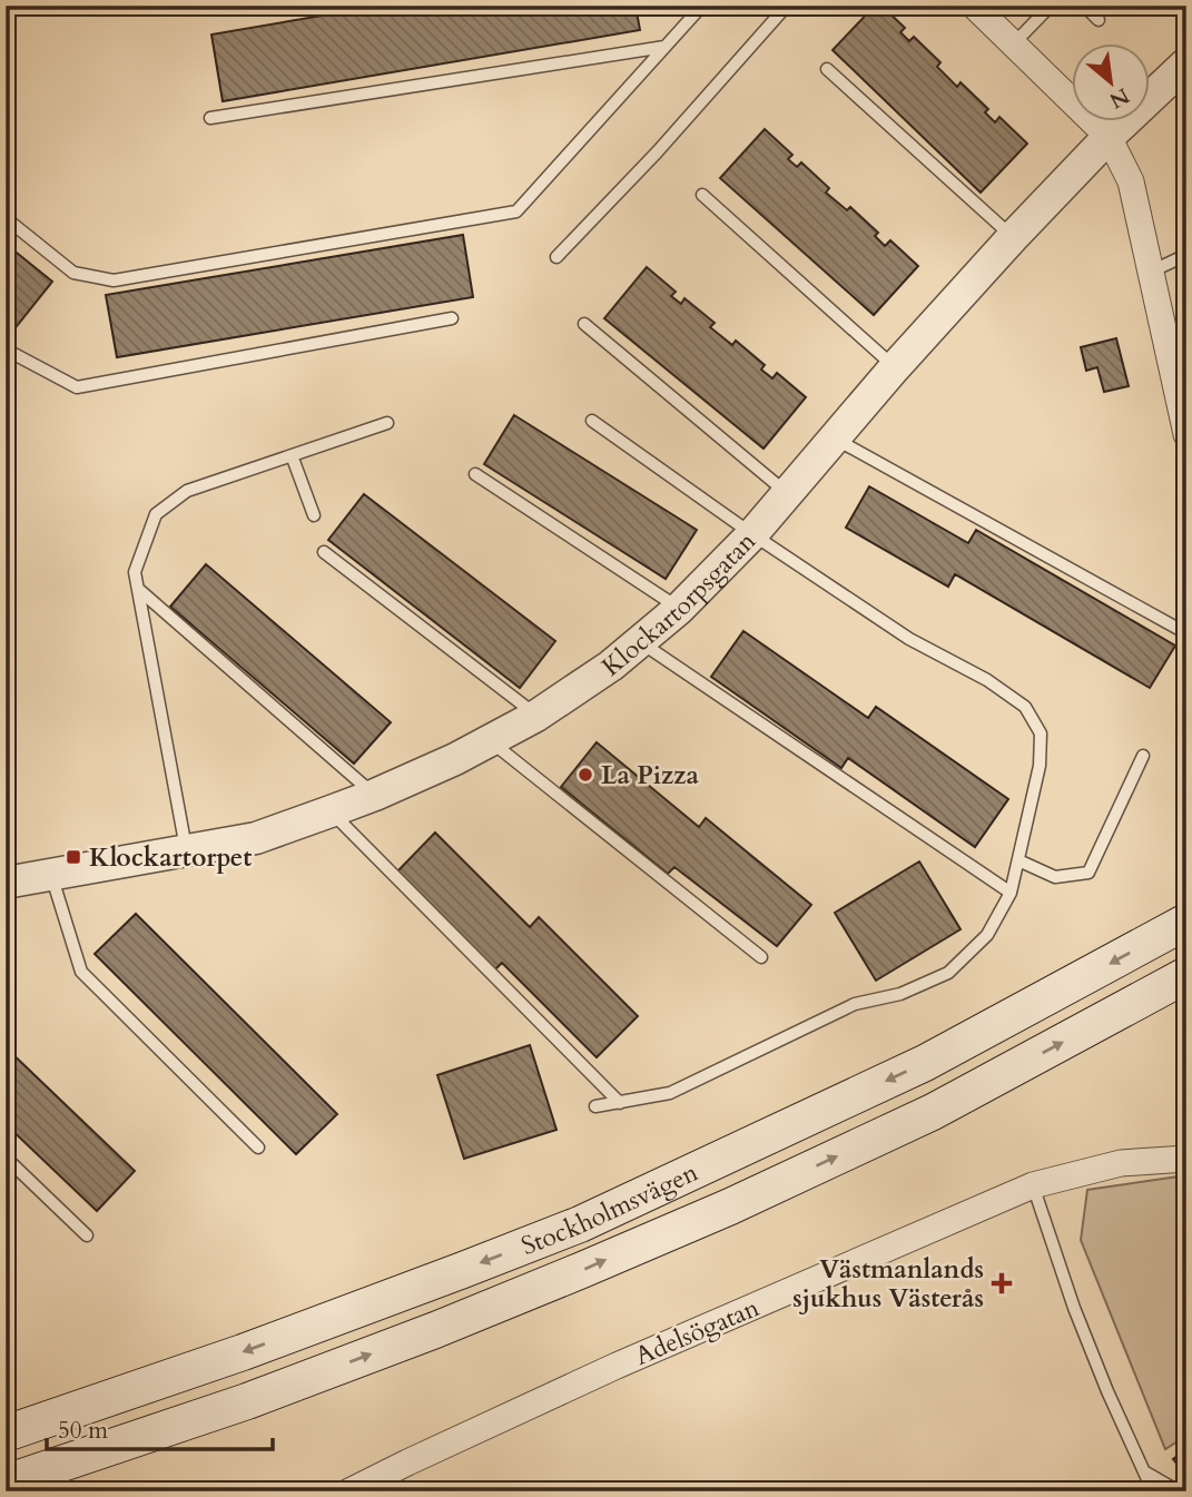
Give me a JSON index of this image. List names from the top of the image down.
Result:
{
  "streets": {
    "main road": ["Stockholmsvägen"],
    "street": ["Klockartorpsgatan", "Adelsögatan"]
  },
  "places": {
    "other": ["La Pizza"],
    "transit": ["Klockartorpet"],
    "health": ["Västmanlands sjukhus Västerås"]
  },
  "scale_bar": "50 m",
  "north": "bottom right"
}
